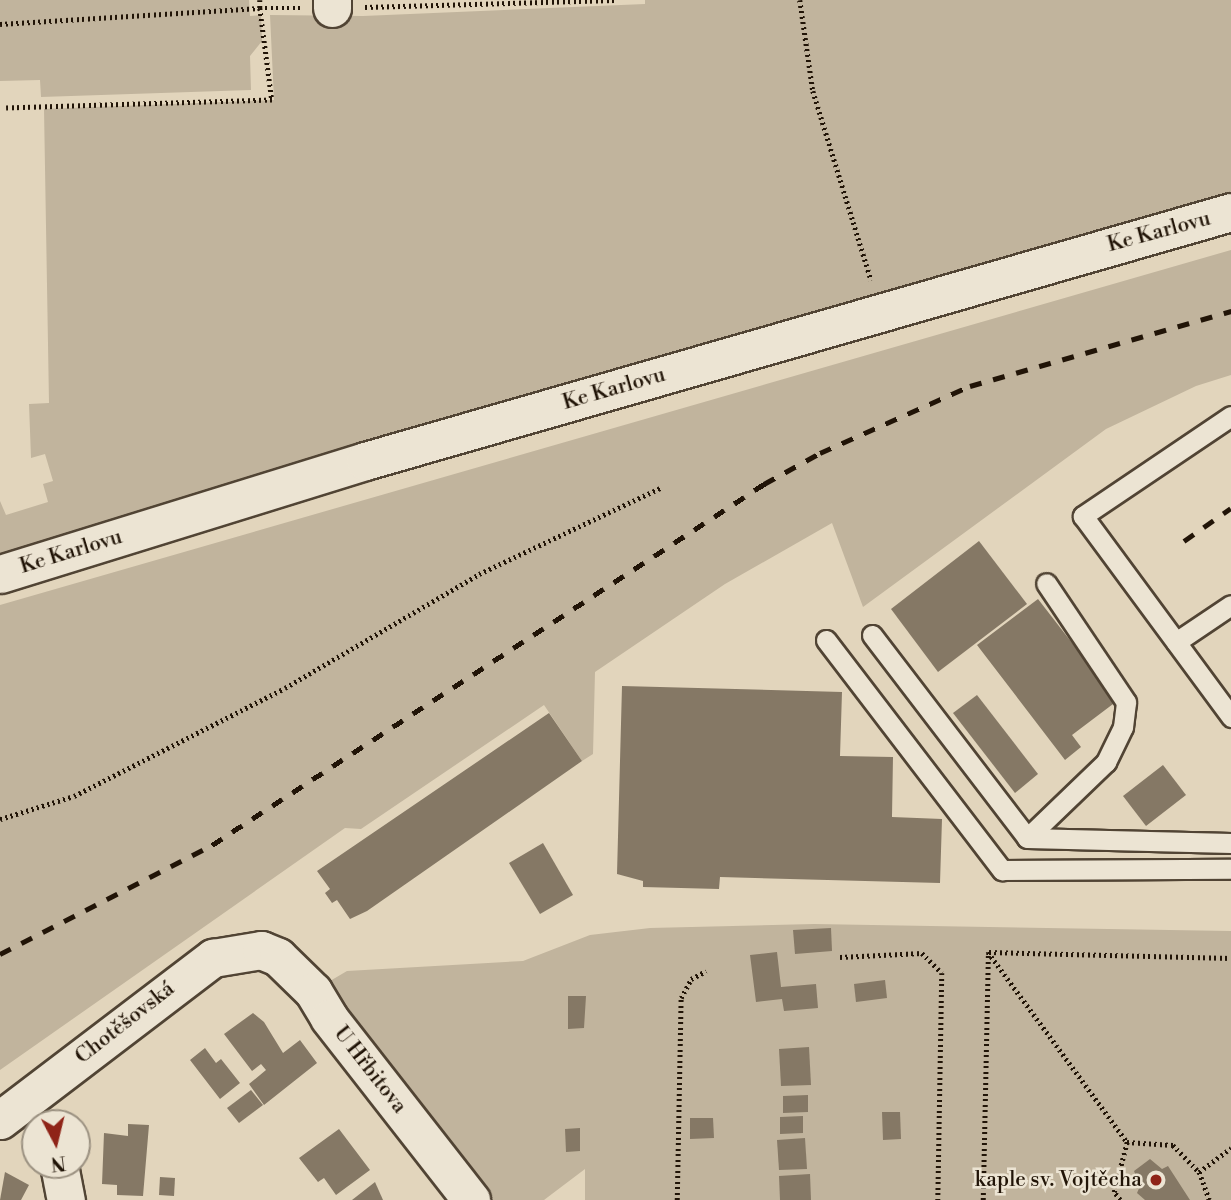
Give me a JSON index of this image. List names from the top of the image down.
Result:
{
  "streets": {
    "street": ["Ke Karlovu", "Chotěšovská", "U Hřbitova"]
  },
  "crossings": [
    ["Chotěšovská", "U Hřbitova"]
  ],
  "places": ["kaple sv. Vojtěcha"],
  "north": "bottom"
}
